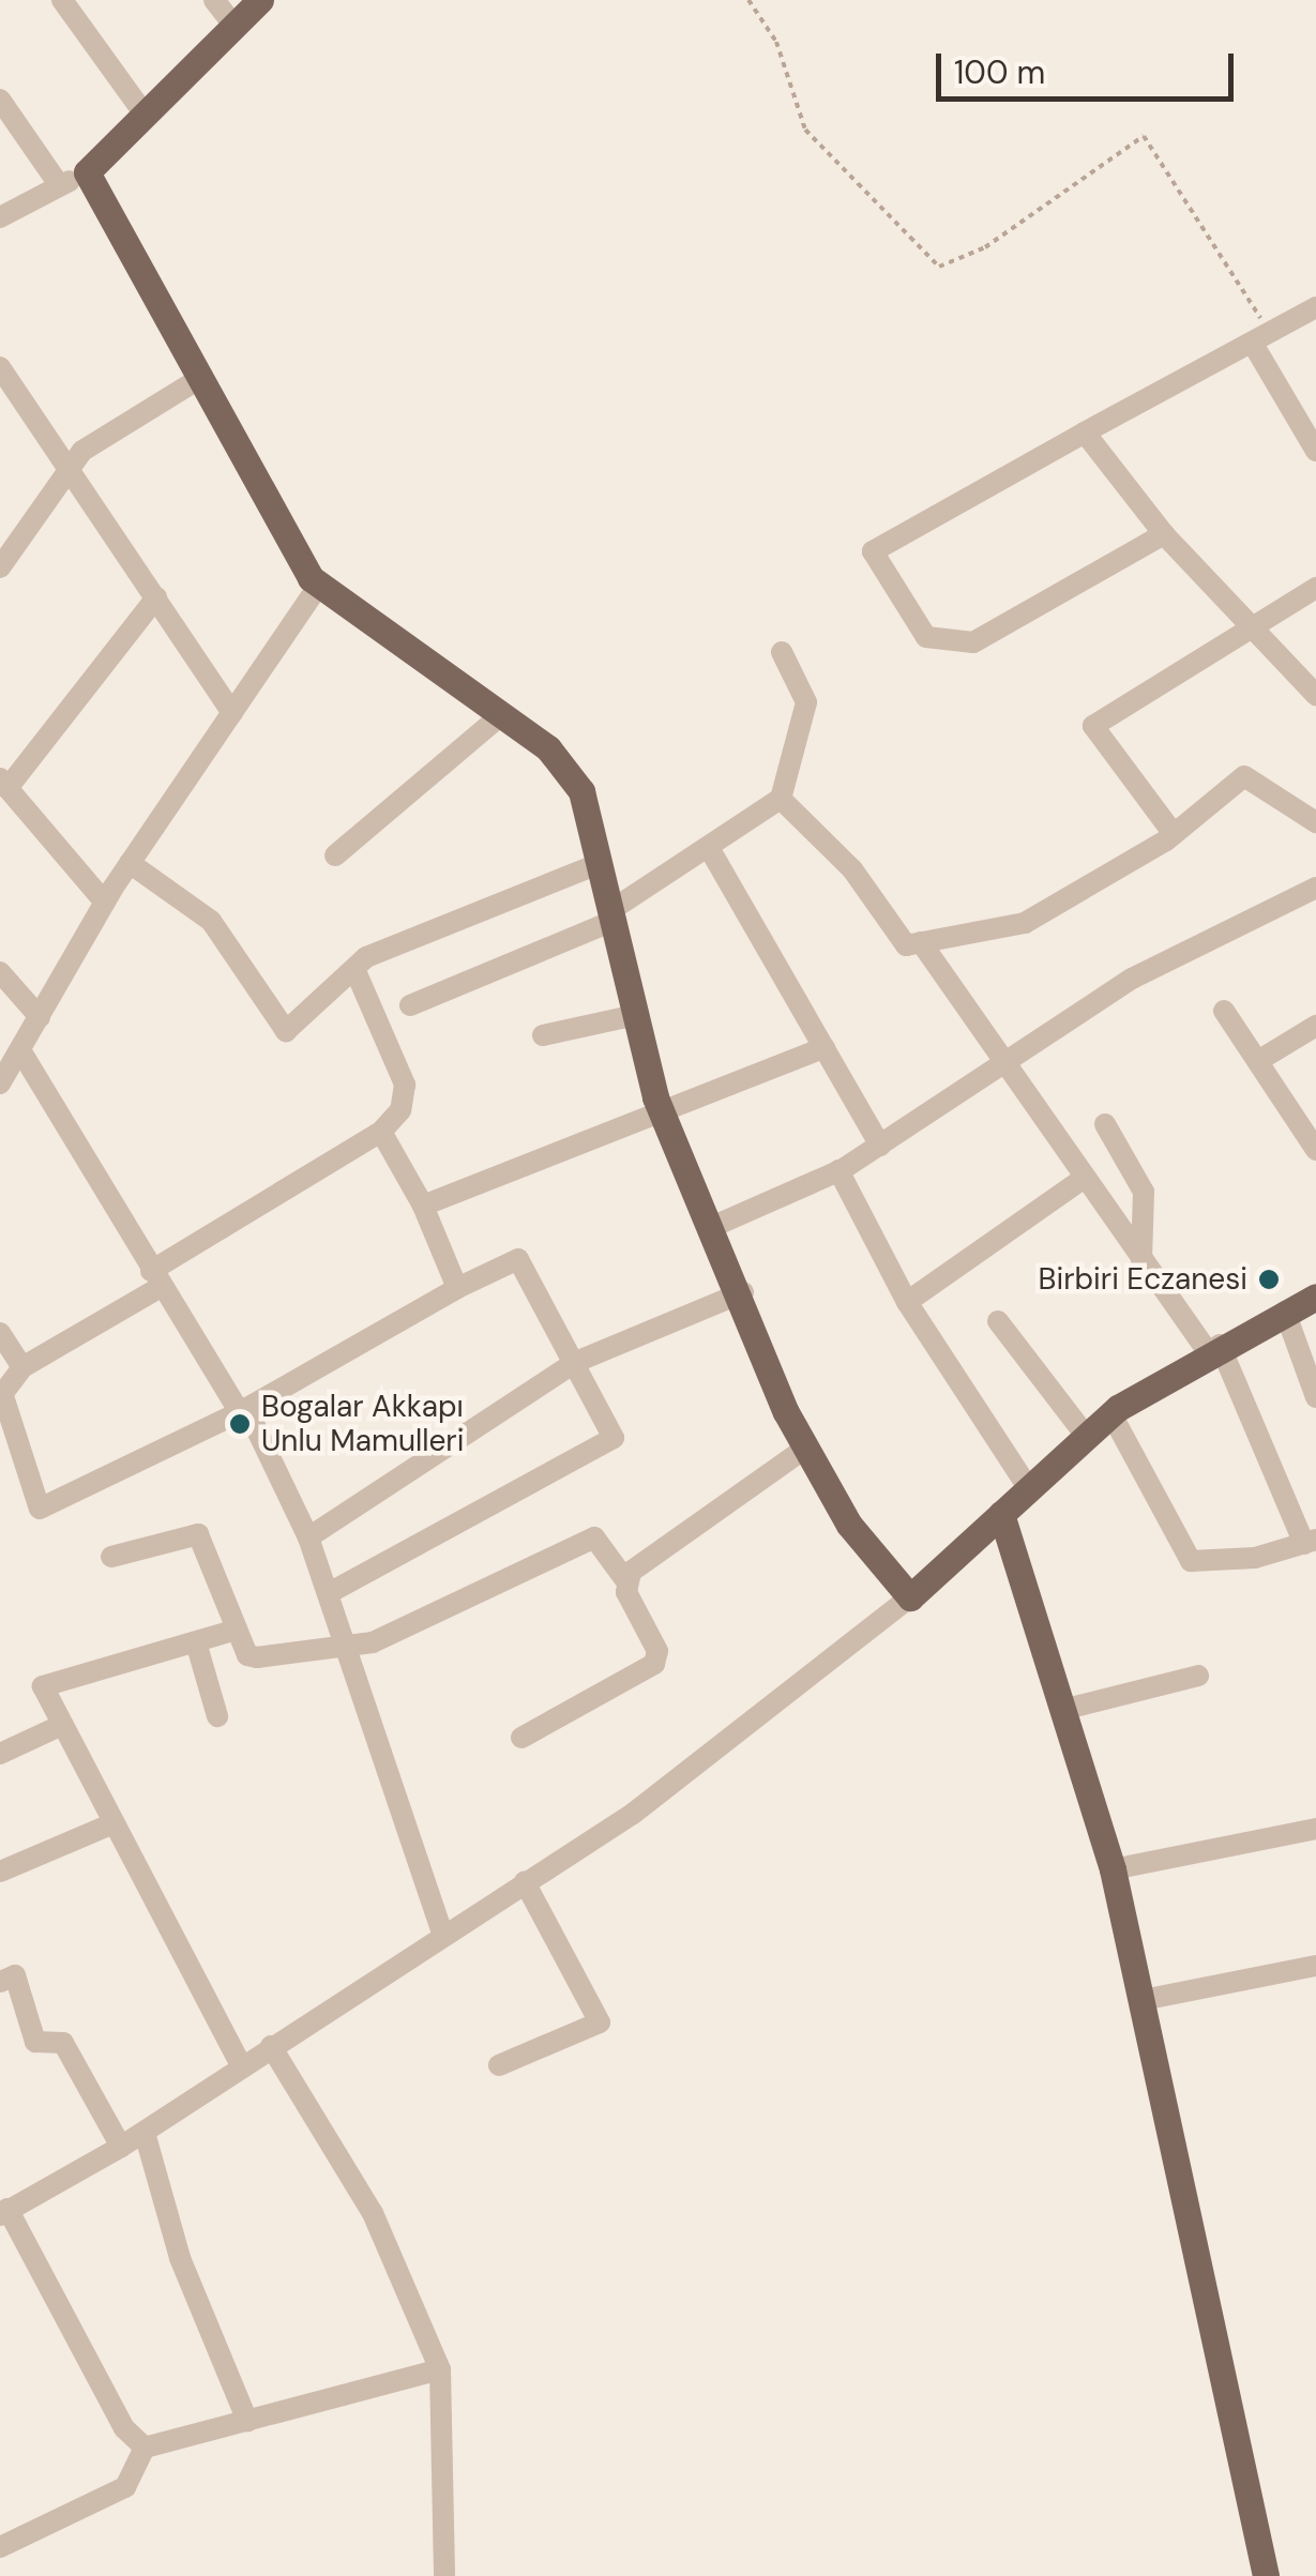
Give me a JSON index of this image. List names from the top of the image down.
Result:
{
  "places": ["Birbiri Eczanesi", "Bogalar Akkapı Unlu Mamulleri"],
  "scale_bar": "100 m"
}
